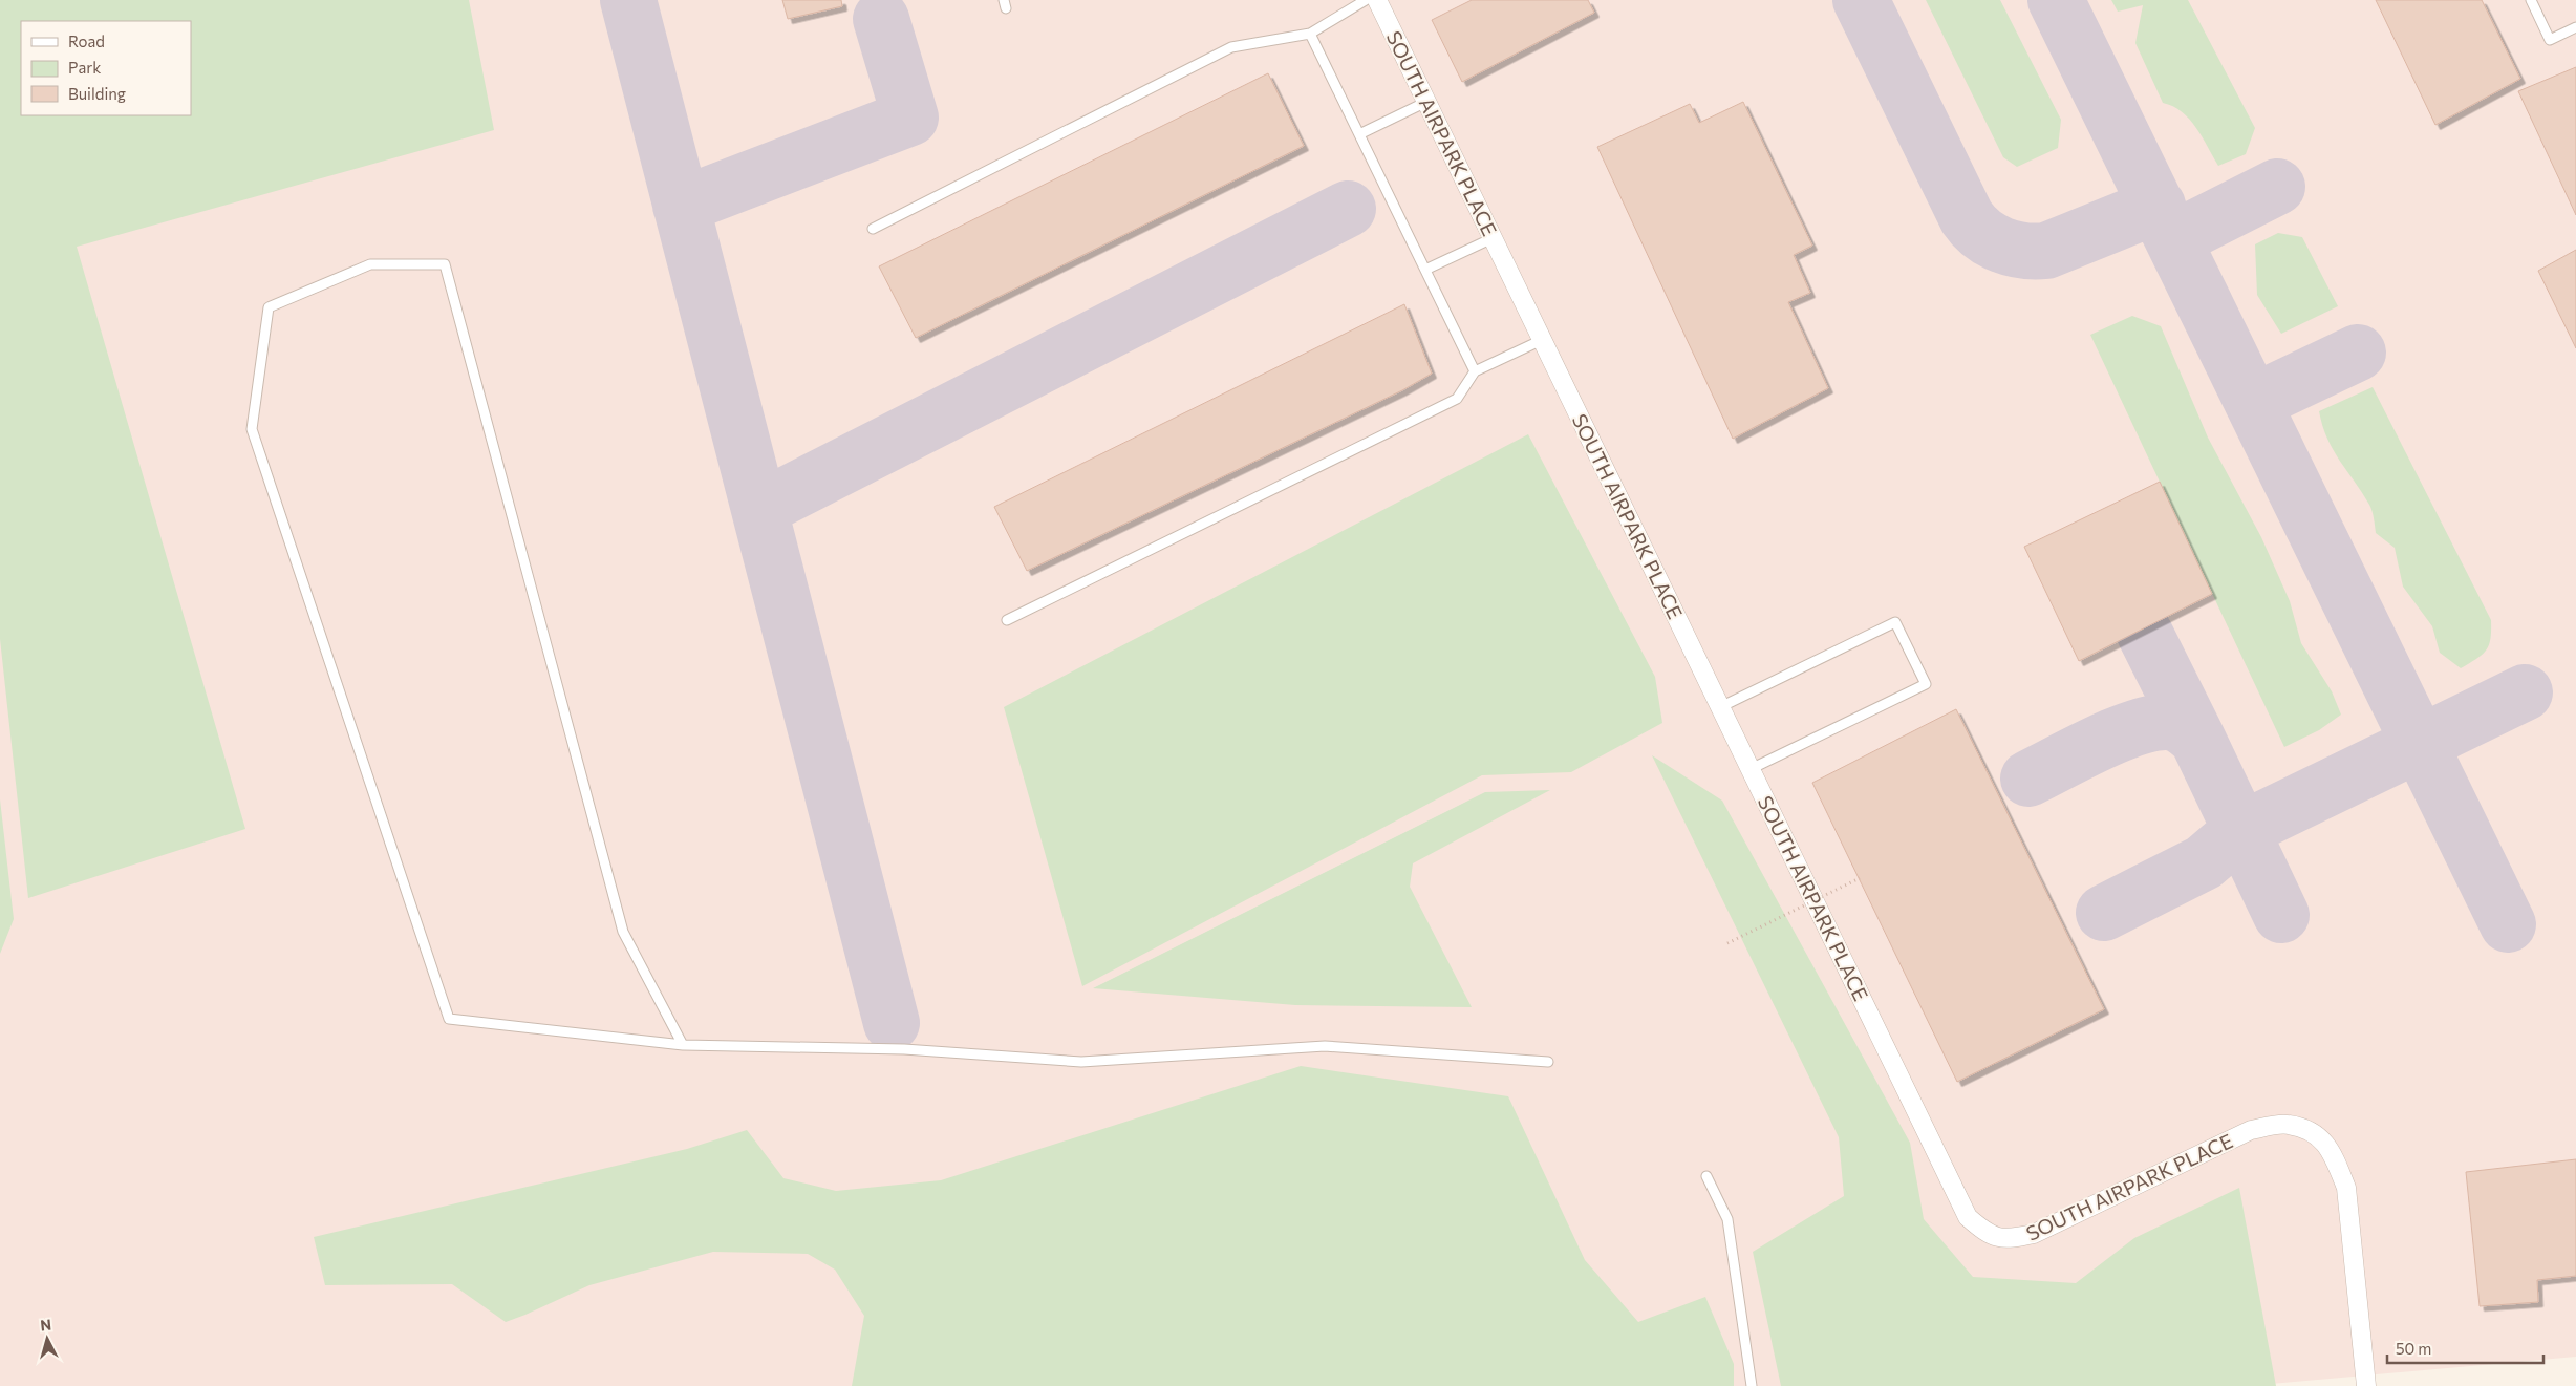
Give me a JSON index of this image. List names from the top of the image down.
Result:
{
  "streets": {
    "street": ["SOUTH AIRPARK PLACE"]
  },
  "legend": ["Road", "Park", "Building"],
  "scale_bar": "50 m",
  "north": "top"
}
